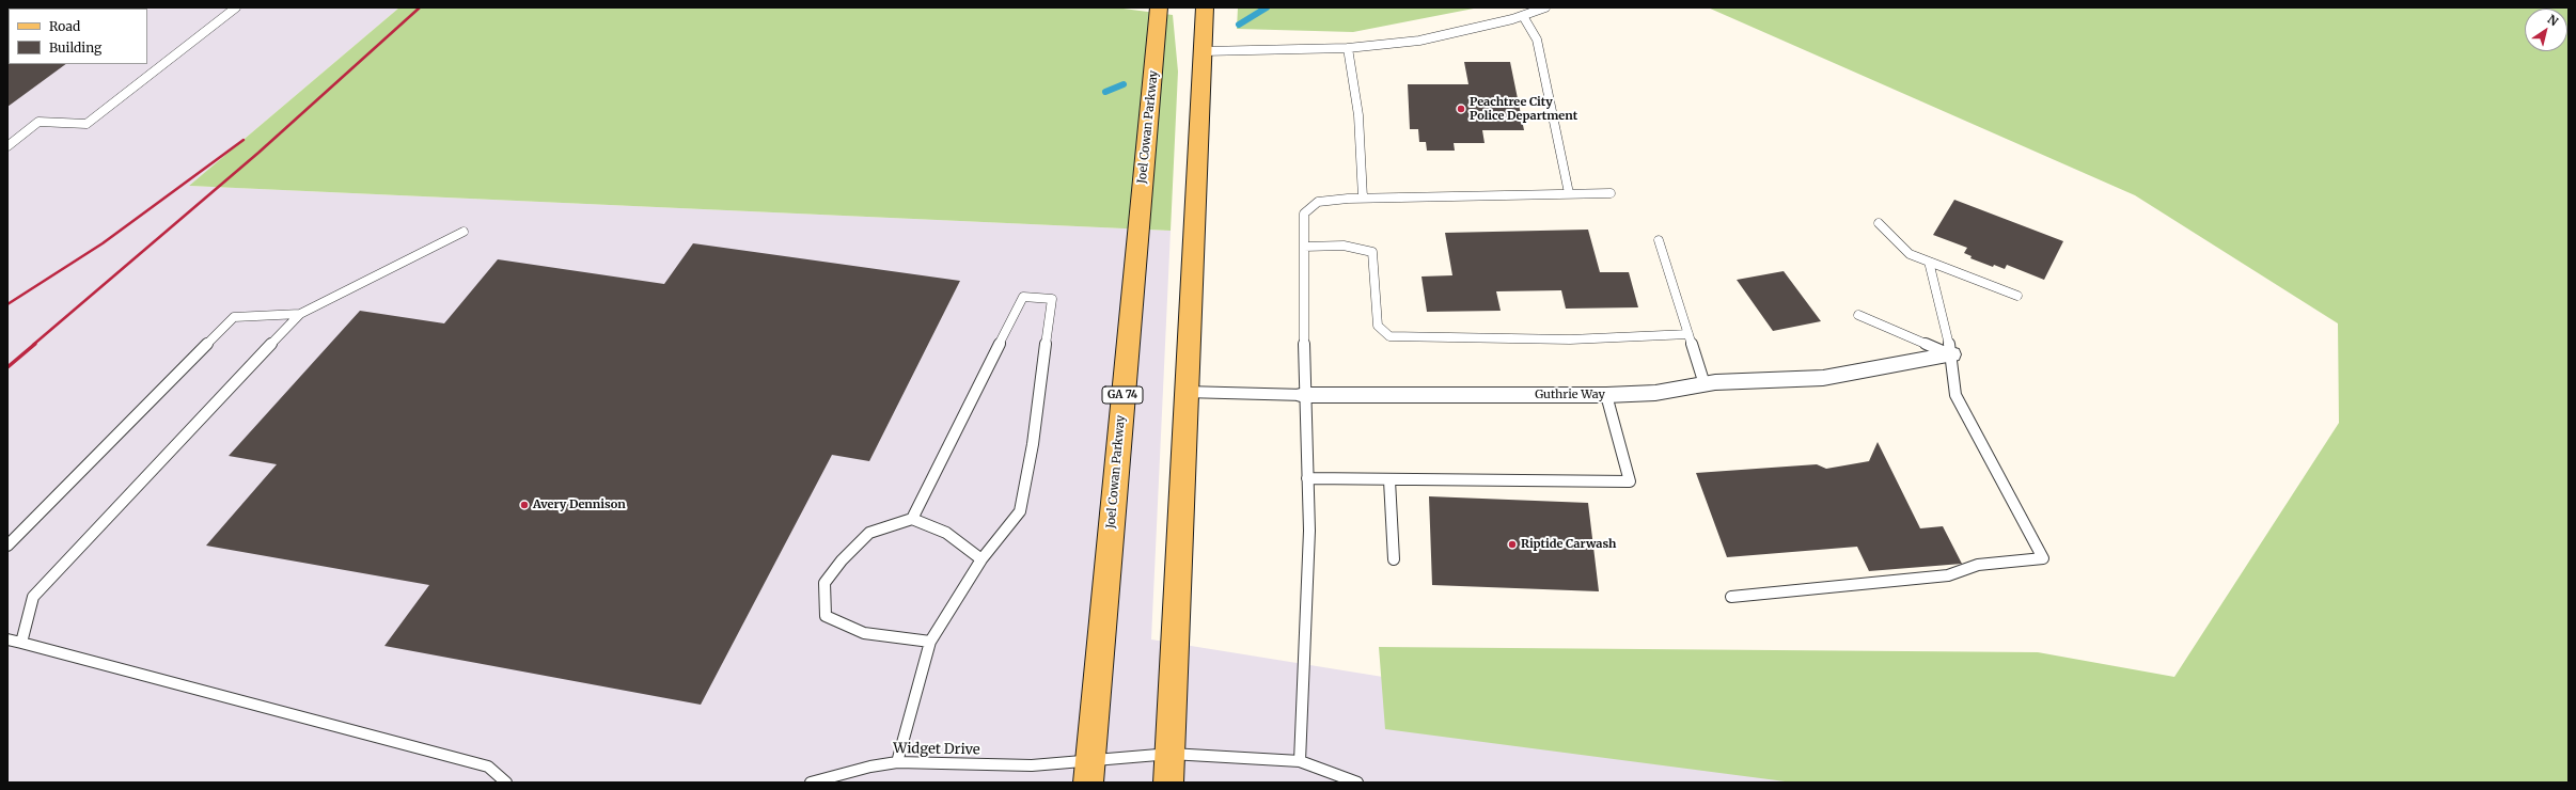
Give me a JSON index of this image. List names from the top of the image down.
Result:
{
  "streets": {
    "main road": ["Joel Cowan Parkway", "GA 74"],
    "street": ["Guthrie Way"],
    "lane": ["Widget Drive"]
  },
  "crossings": [
    ["Joel Cowan Parkway", "Widget Drive"]
  ],
  "places": ["Peachtree City Police Department", "Avery Dennison", "Riptide Carwash"],
  "legend": ["Road", "Building"],
  "north": "top right"
}
